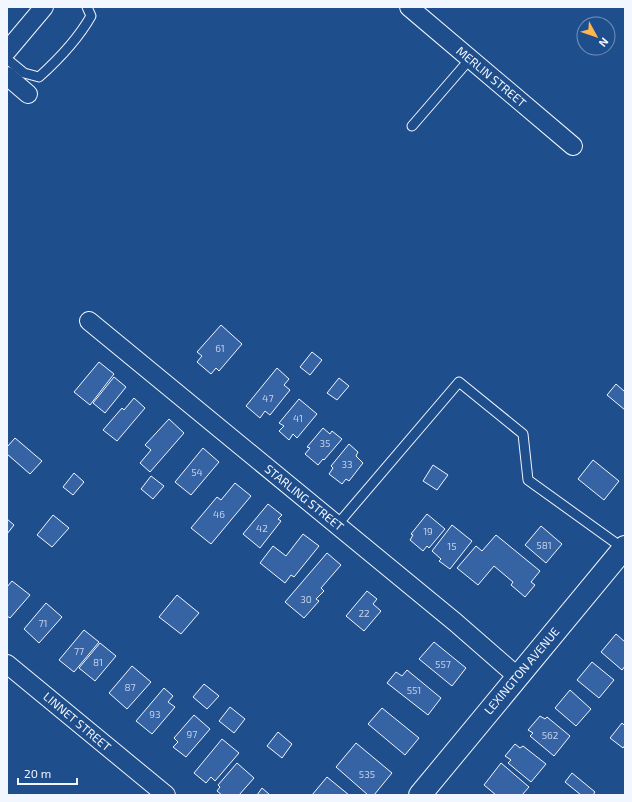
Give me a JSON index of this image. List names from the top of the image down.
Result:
{
  "streets": {
    "main road": ["LEXINGTON AVENUE"],
    "street": ["MERLIN STREET", "STARLING STREET", "LINNET STREET"]
  },
  "crossings": [
    ["STARLING STREET", "LEXINGTON AVENUE"]
  ],
  "house_numbers": [
    "61",
    "47",
    "41",
    "35",
    "33",
    "54",
    "46",
    "42",
    "19",
    "581",
    "15",
    "30",
    "22",
    "71",
    "77",
    "81",
    "557",
    "87",
    "551",
    "93",
    "97",
    "562",
    "535"
  ],
  "scale_bar": "20 m",
  "north": "bottom right"
}
